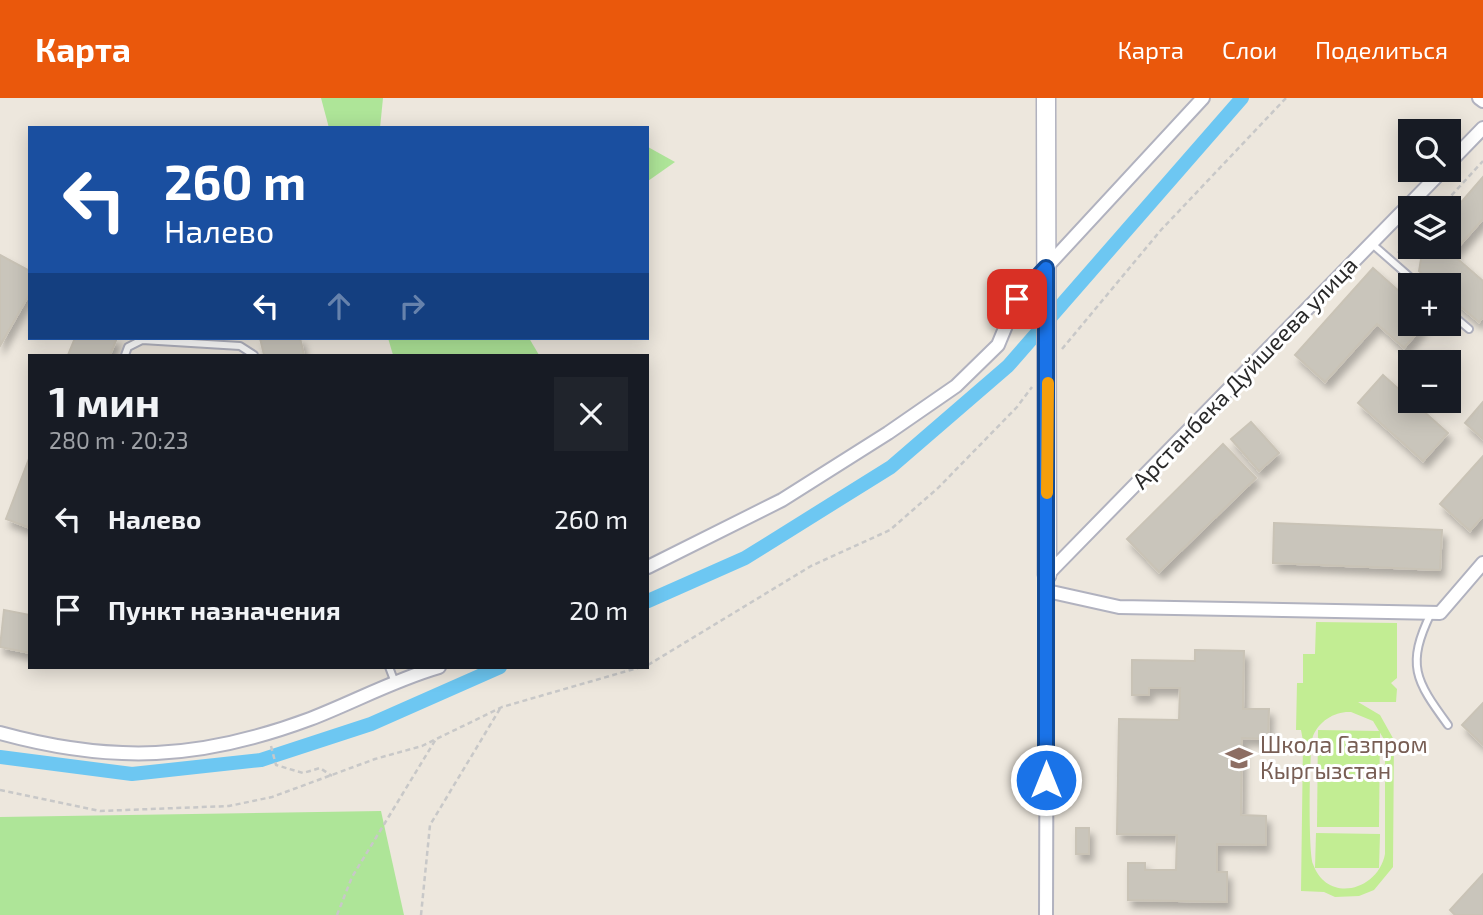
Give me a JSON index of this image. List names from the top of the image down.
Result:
{
  "streets": {
    "street": ["Арстанбека Дуйшеева улица"]
  },
  "places": {
    "school or university": ["Школа Газпром Кыргызстан"]
  },
  "page": {
    "header": "Карта",
    "nav": ["Карта", "Слои", "Поделиться"],
    "map_buttons": ["+", "−"],
    "turn": ["260 m", "Налево"],
    "heading": ["1 мин", "280 m · 20:23"],
    "list": [
      {
        "name": "Налево",
        "value": "260 m"
      },
      {
        "name": "Пункт назначения",
        "value": "20 m"
      }
    ]
  }
}
